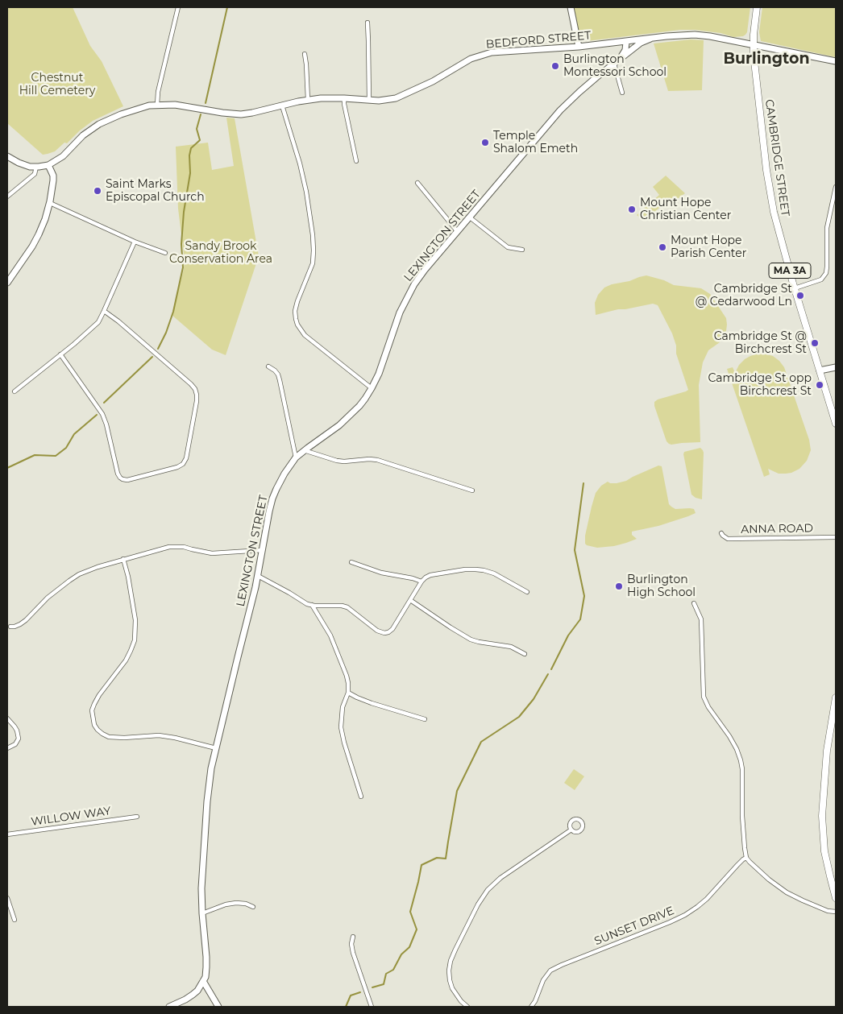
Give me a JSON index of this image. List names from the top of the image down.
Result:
{
  "streets": {
    "main road": ["CAMBRIDGE STREET", "MA 3A"],
    "street": [
      "BEDFORD STREET",
      "LEXINGTON STREET",
      "ANNA ROAD",
      "WILLOW WAY",
      "SUNSET DRIVE"
    ]
  },
  "crossings": [
    ["BEDFORD STREET", "CAMBRIDGE STREET"],
    ["BEDFORD STREET", "LEXINGTON STREET"]
  ],
  "districts": ["Burlington"],
  "parks": ["Chestnut Hill Cemetery", "Sandy Brook Conservation Area"],
  "places": [
    "Burlington Montessori School",
    "Temple Shalom Emeth",
    "Saint Marks Episcopal Church",
    "Mount Hope Christian Center",
    "Mount Hope Parish Center",
    "Cambridge St @ Cedarwood Ln",
    "Cambridge St @ Birchcrest St",
    "Cambridge St opp Birchcrest St",
    "Burlington High School"
  ]
}
